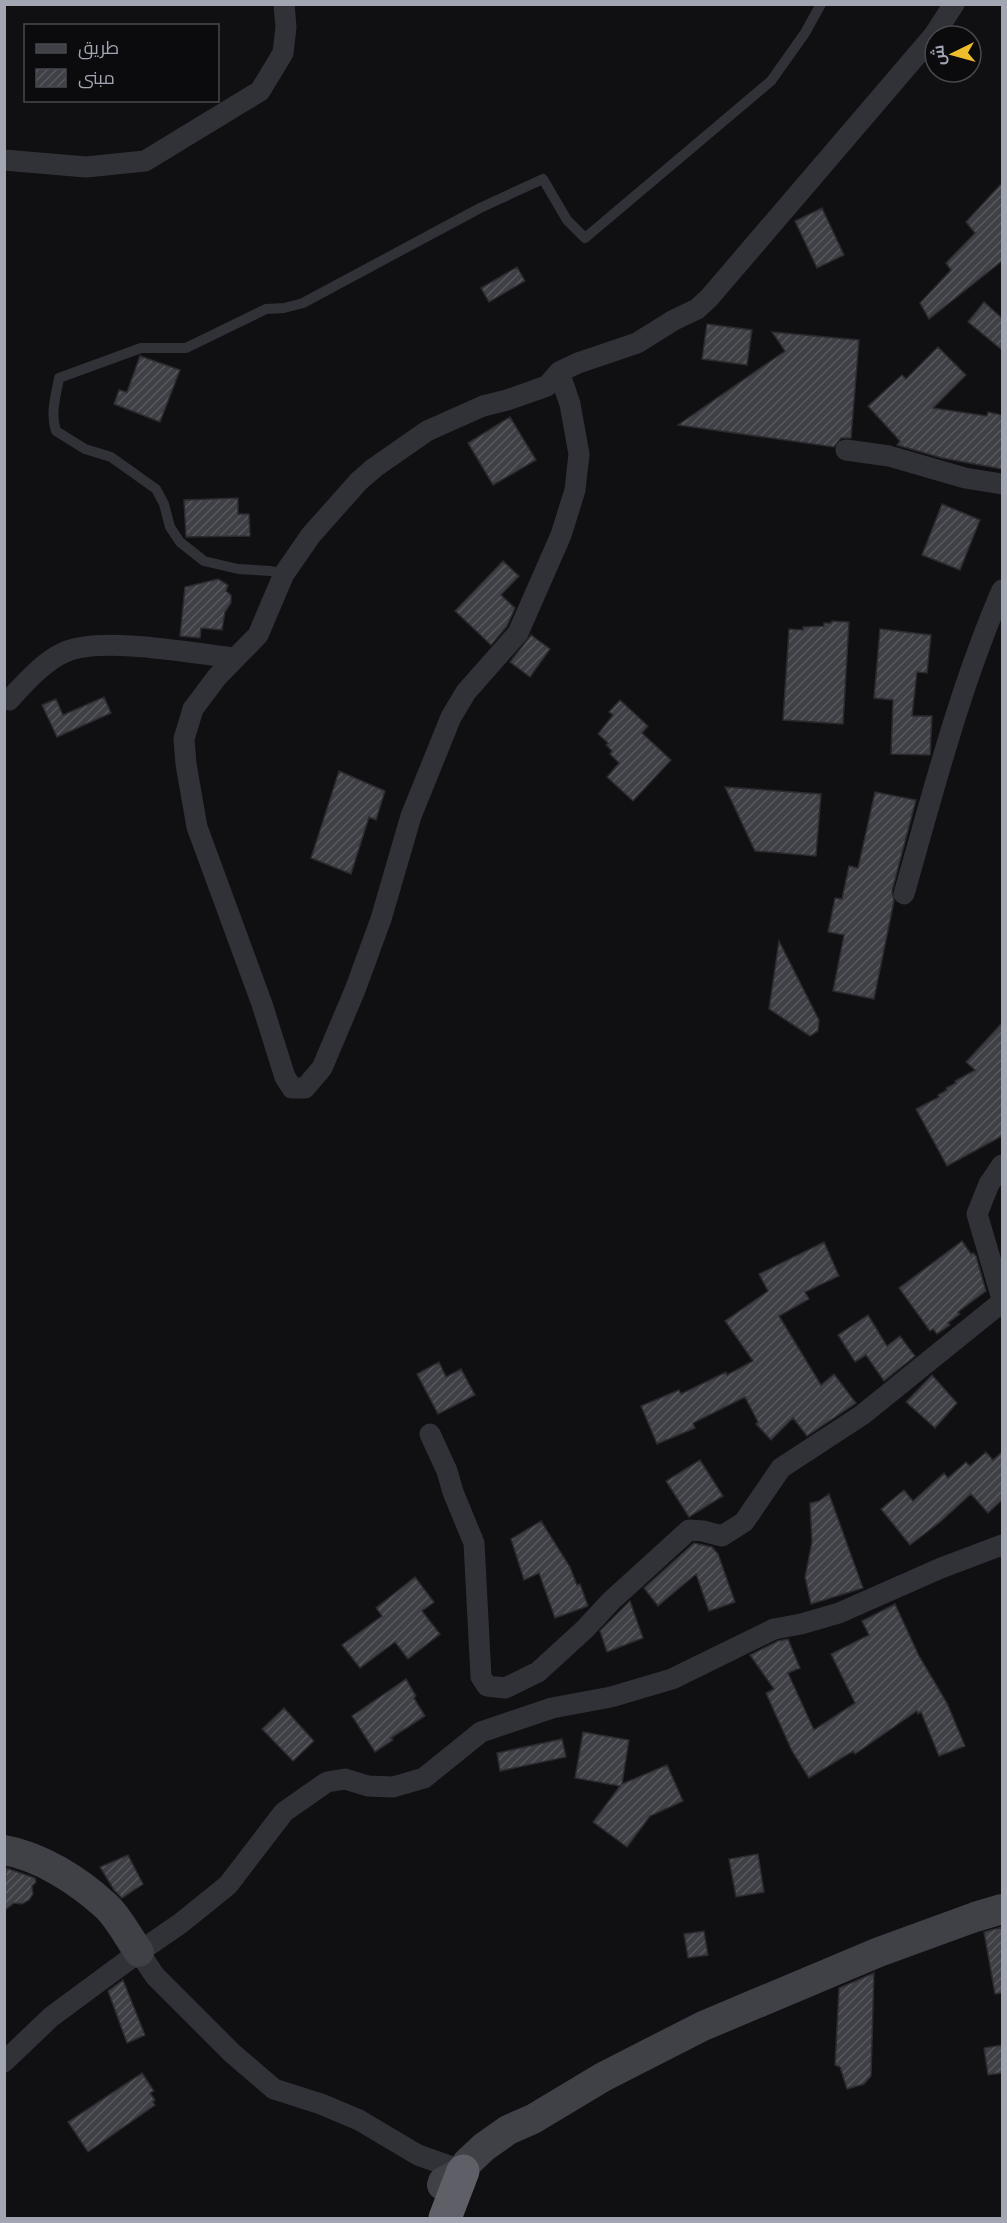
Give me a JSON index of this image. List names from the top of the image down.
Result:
{
  "legend": ["طريق", "مبنى"],
  "north": "left"
}
